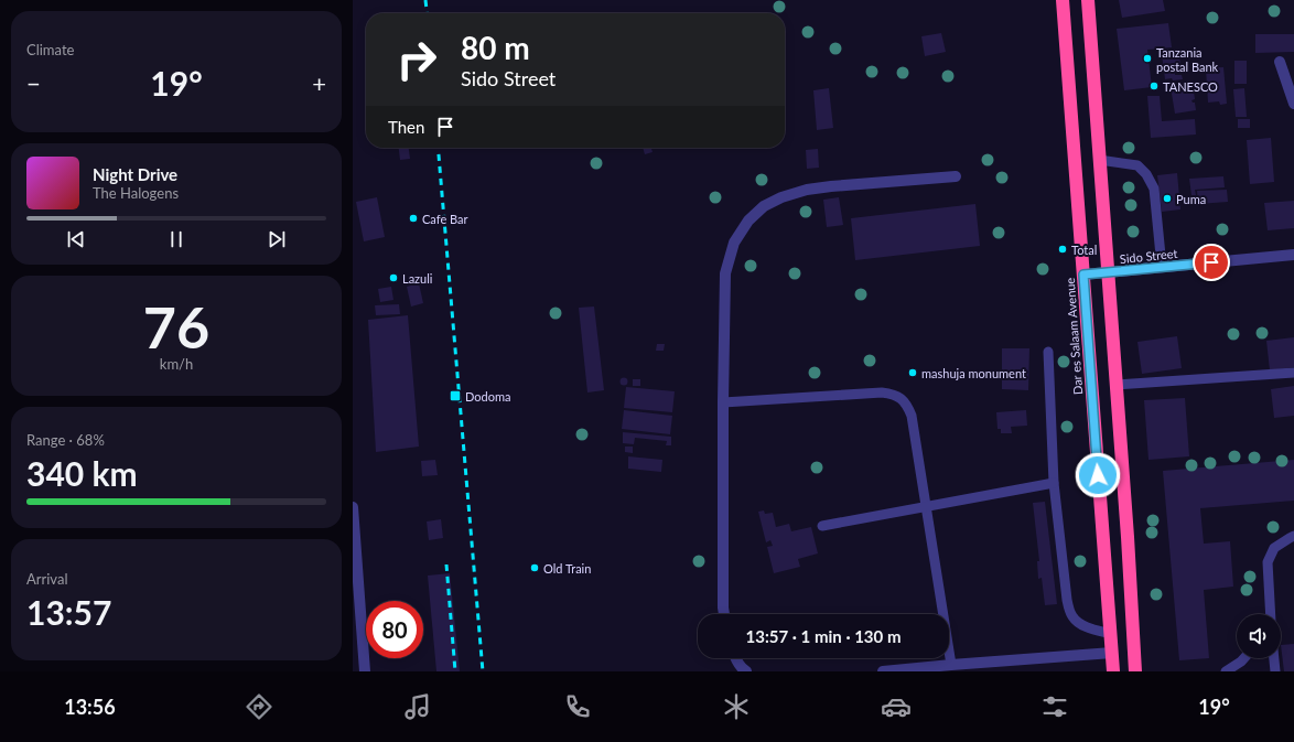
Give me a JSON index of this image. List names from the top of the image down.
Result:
{
  "streets": {
    "highway": ["Dar es Salaam Avenue"],
    "street": ["Sido Street"]
  },
  "crossings": [
    ["Sido Street", "Dar es Salaam Avenue"]
  ],
  "places": {
    "other": [
      "Tanzania postal Bank",
      "TANESCO",
      "Puma",
      "Cafe Bar",
      "Total",
      "Lazuli",
      "mashuja monument",
      "Old Train"
    ],
    "transit": ["Dodoma"]
  },
  "page": {
    "tile": [
      "Climate",
      ["76", "km/h"],
      ["Range · 68%", "340 km"],
      ["Arrival", "13:57"]
    ],
    "turn": ["80 m", "Sido Street"],
    "heat": ["−", "19°", "+"],
    "then": "Then",
    "song": ["Night Drive", "The Halogens"],
    "limit": "80",
    "trip": "13:57 · 1 min · 130 m",
    "tabs": ["13:56", "19°"]
  }
}
